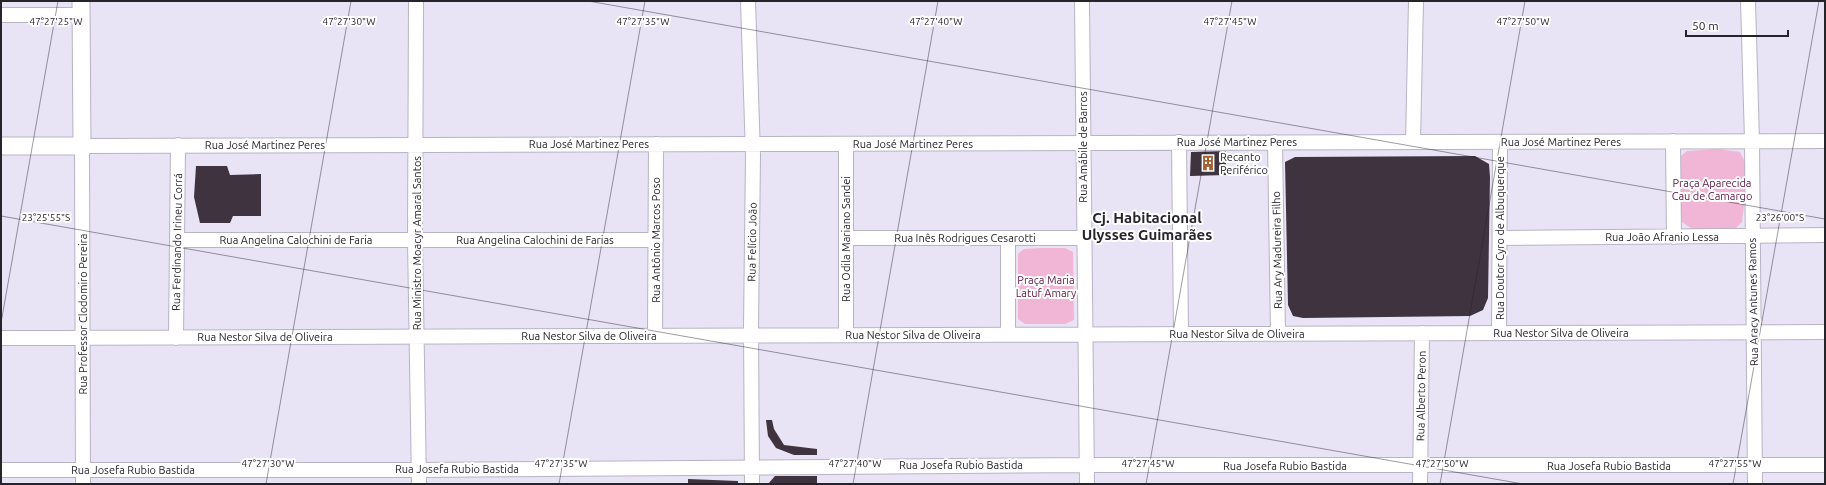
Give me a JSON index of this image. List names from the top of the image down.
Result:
{
  "streets": {
    "main road": ["Rua José Martinez Peres", "Rua Professor Clodomiro Pereira"],
    "street": [
      "Rua Amábile de Barros",
      "Rua João Afranio Lessa",
      "Rua Inês Rodrigues Cesarotti",
      "Rua Doutor Cyro de Albuquerque",
      "Rua Odila Mariano Sandei",
      "Rua Angelina Calochini de Faria",
      "Rua Angelina Calochini de Farias",
      "Rua Antônio Marcos Poso",
      "Rua Ferdinando Irineu Corrá",
      "Rua Felício João",
      "Rua Ministro Moacyr Amaral Santos",
      "Rua Ary Madureira Filho",
      "Rua Aracy Antunes Ramos",
      "Rua Nestor Silva de Oliveira",
      "Rua Alberto Peron",
      "Rua Josefa Rubio Bastida"
    ]
  },
  "crossings": [
    ["Rua José Martinez Peres", "Rua Amábile de Barros"],
    ["Rua José Martinez Peres", "Rua Doutor Cyro de Albuquerque"],
    ["Rua José Martinez Peres", "Rua Odila Mariano Sandei"],
    ["Rua José Martinez Peres", "Rua Antônio Marcos Poso"],
    ["Rua José Martinez Peres", "Rua Ferdinando Irineu Corrá"],
    ["Rua José Martinez Peres", "Rua Felício João"],
    ["Rua José Martinez Peres", "Rua Ministro Moacyr Amaral Santos"],
    ["Rua José Martinez Peres", "Rua Ary Madureira Filho"],
    ["Rua José Martinez Peres", "Rua Aracy Antunes Ramos"],
    ["Rua José Martinez Peres", "Rua Professor Clodomiro Pereira"],
    ["Rua Amábile de Barros", "Rua Inês Rodrigues Cesarotti"],
    ["Rua Amábile de Barros", "Rua Nestor Silva de Oliveira"],
    ["Rua Amábile de Barros", "Rua Josefa Rubio Bastida"],
    ["Rua João Afranio Lessa", "Rua Doutor Cyro de Albuquerque"],
    ["Rua João Afranio Lessa", "Rua Aracy Antunes Ramos"],
    ["Rua Inês Rodrigues Cesarotti", "Rua Odila Mariano Sandei"],
    ["Rua Doutor Cyro de Albuquerque", "Rua Nestor Silva de Oliveira"],
    ["Rua Odila Mariano Sandei", "Rua Nestor Silva de Oliveira"],
    ["Rua Angelina Calochini de Faria", "Rua Angelina Calochini de Farias"],
    ["Rua Angelina Calochini de Faria", "Rua Ferdinando Irineu Corrá"],
    ["Rua Angelina Calochini de Faria", "Rua Ministro Moacyr Amaral Santos"],
    ["Rua Angelina Calochini de Farias", "Rua Antônio Marcos Poso"],
    ["Rua Angelina Calochini de Farias", "Rua Ministro Moacyr Amaral Santos"],
    ["Rua Antônio Marcos Poso", "Rua Nestor Silva de Oliveira"],
    ["Rua Ferdinando Irineu Corrá", "Rua Nestor Silva de Oliveira"],
    ["Rua Felício João", "Rua Nestor Silva de Oliveira"],
    ["Rua Felício João", "Rua Josefa Rubio Bastida"],
    ["Rua Ministro Moacyr Amaral Santos", "Rua Nestor Silva de Oliveira"],
    ["Rua Ministro Moacyr Amaral Santos", "Rua Josefa Rubio Bastida"],
    ["Rua Ary Madureira Filho", "Rua Nestor Silva de Oliveira"],
    ["Rua Aracy Antunes Ramos", "Rua Nestor Silva de Oliveira"],
    ["Rua Aracy Antunes Ramos", "Rua Josefa Rubio Bastida"],
    ["Rua Professor Clodomiro Pereira", "Rua Nestor Silva de Oliveira"],
    ["Rua Professor Clodomiro Pereira", "Rua Josefa Rubio Bastida"],
    ["Rua Nestor Silva de Oliveira", "Rua Alberto Peron"],
    ["Rua Alberto Peron", "Rua Josefa Rubio Bastida"]
  ],
  "districts": ["Cj. Habitacional Ulysses Guimarães"],
  "parks": ["Praça Aparecida Cau de Camargo", "Praça Maria Latuf Amary"],
  "places": {
    "building": ["Recanto Periférico"]
  },
  "scale_bar": "50 m",
  "coordinates": [
    "47°27'25\"W",
    "47°27'30\"W",
    "47°27'35\"W",
    "47°27'40\"W",
    "47°27'45\"W",
    "47°27'50\"W",
    "23°26'00\"S",
    "23°25'55\"S",
    "47°27'55\"W"
  ]
}
